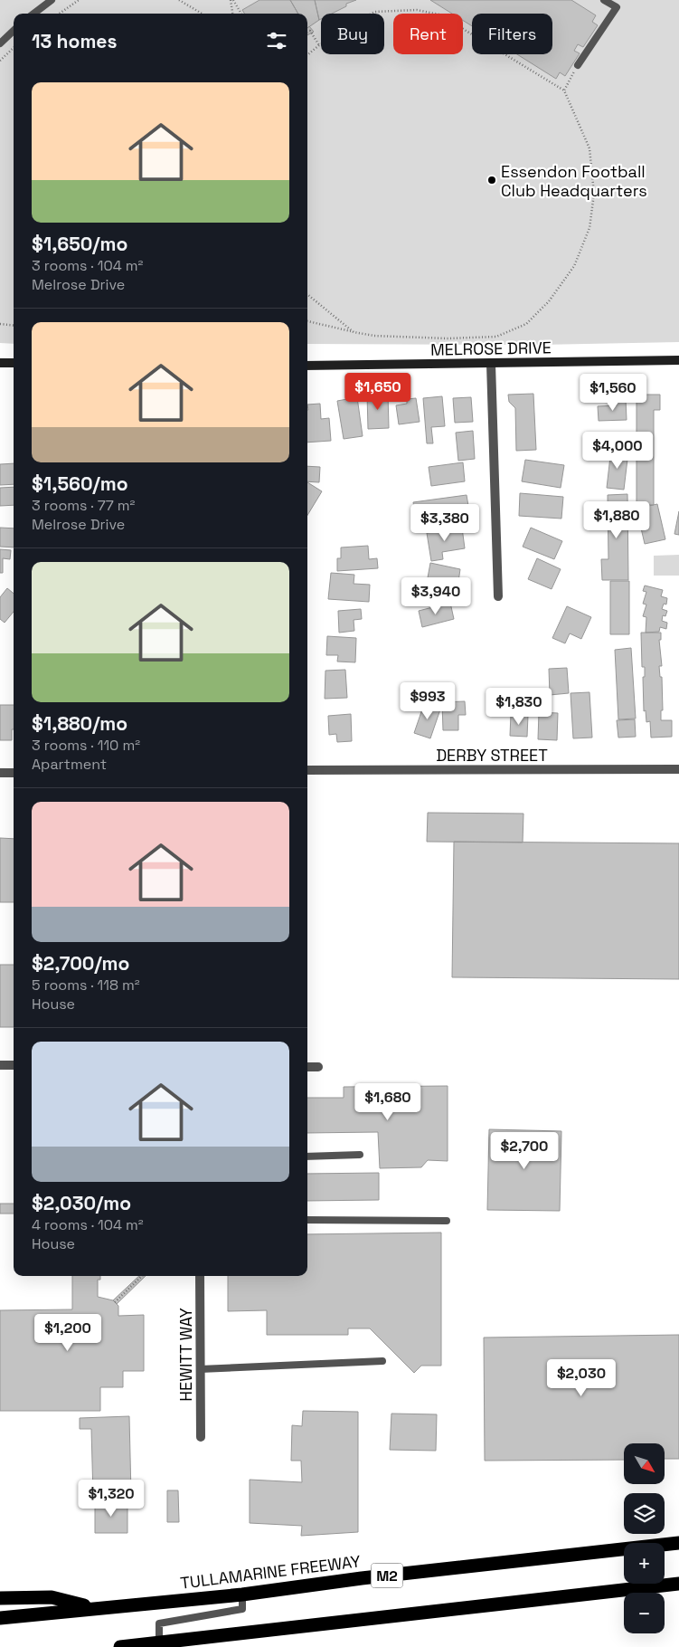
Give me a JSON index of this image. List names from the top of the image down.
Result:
{
  "streets": {
    "highway": ["TULLAMARINE FREEWAY", "M2"],
    "street": ["MELROSE DRIVE", "DERBY STREET", "HEWITT WAY"]
  },
  "places": ["Essendon Football Club Headquarters"],
  "north": "bottom right",
  "page": {
    "chip": ["Buy", "Rent", "Filters"],
    "heading": "13 homes",
    "list": [
      {
        "name": "$1,650/mo",
        "note": "3 rooms · 104 m² · Melrose Drive"
      },
      {
        "name": "$1,560/mo",
        "note": "3 rooms · 77 m² · Melrose Drive"
      },
      {
        "name": "$1,880/mo",
        "note": "3 rooms · 110 m² · Apartment"
      },
      {
        "name": "$2,700/mo",
        "note": "5 rooms · 118 m² · House"
      },
      {
        "name": "$2,030/mo",
        "note": "4 rooms · 104 m² · House"
      }
    ],
    "price": [
      "$1,650",
      "$1,560",
      "$4,000",
      "$1,880",
      "$3,380",
      "$3,940",
      "$993",
      "$1,830",
      "$1,680",
      "$2,700",
      "$1,200",
      "$2,030",
      "$1,320"
    ],
    "map_buttons": ["+", "−"]
  }
}
